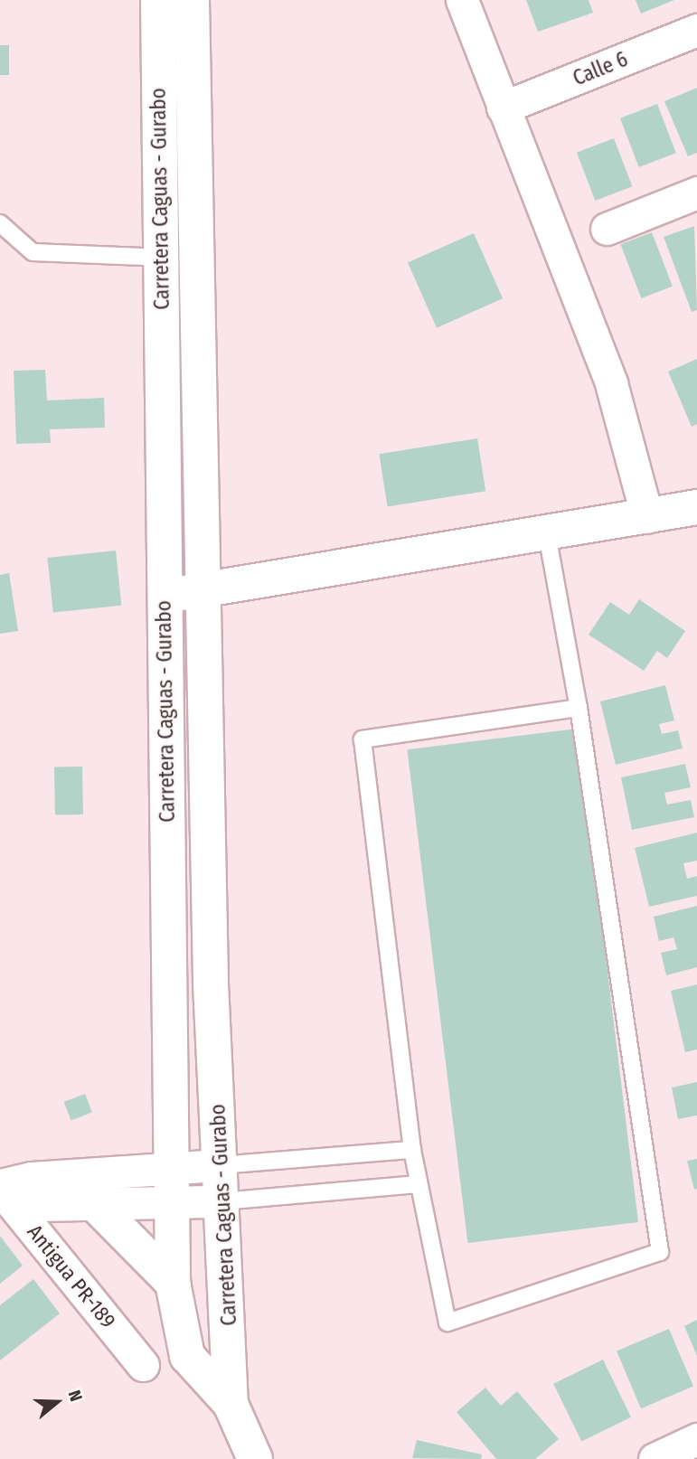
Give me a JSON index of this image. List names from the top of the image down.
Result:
{
  "streets": {
    "main road": ["Carretera Caguas - Gurabo"],
    "street": ["Calle 6", "Antigua PR-189"]
  },
  "north": "right"
}
